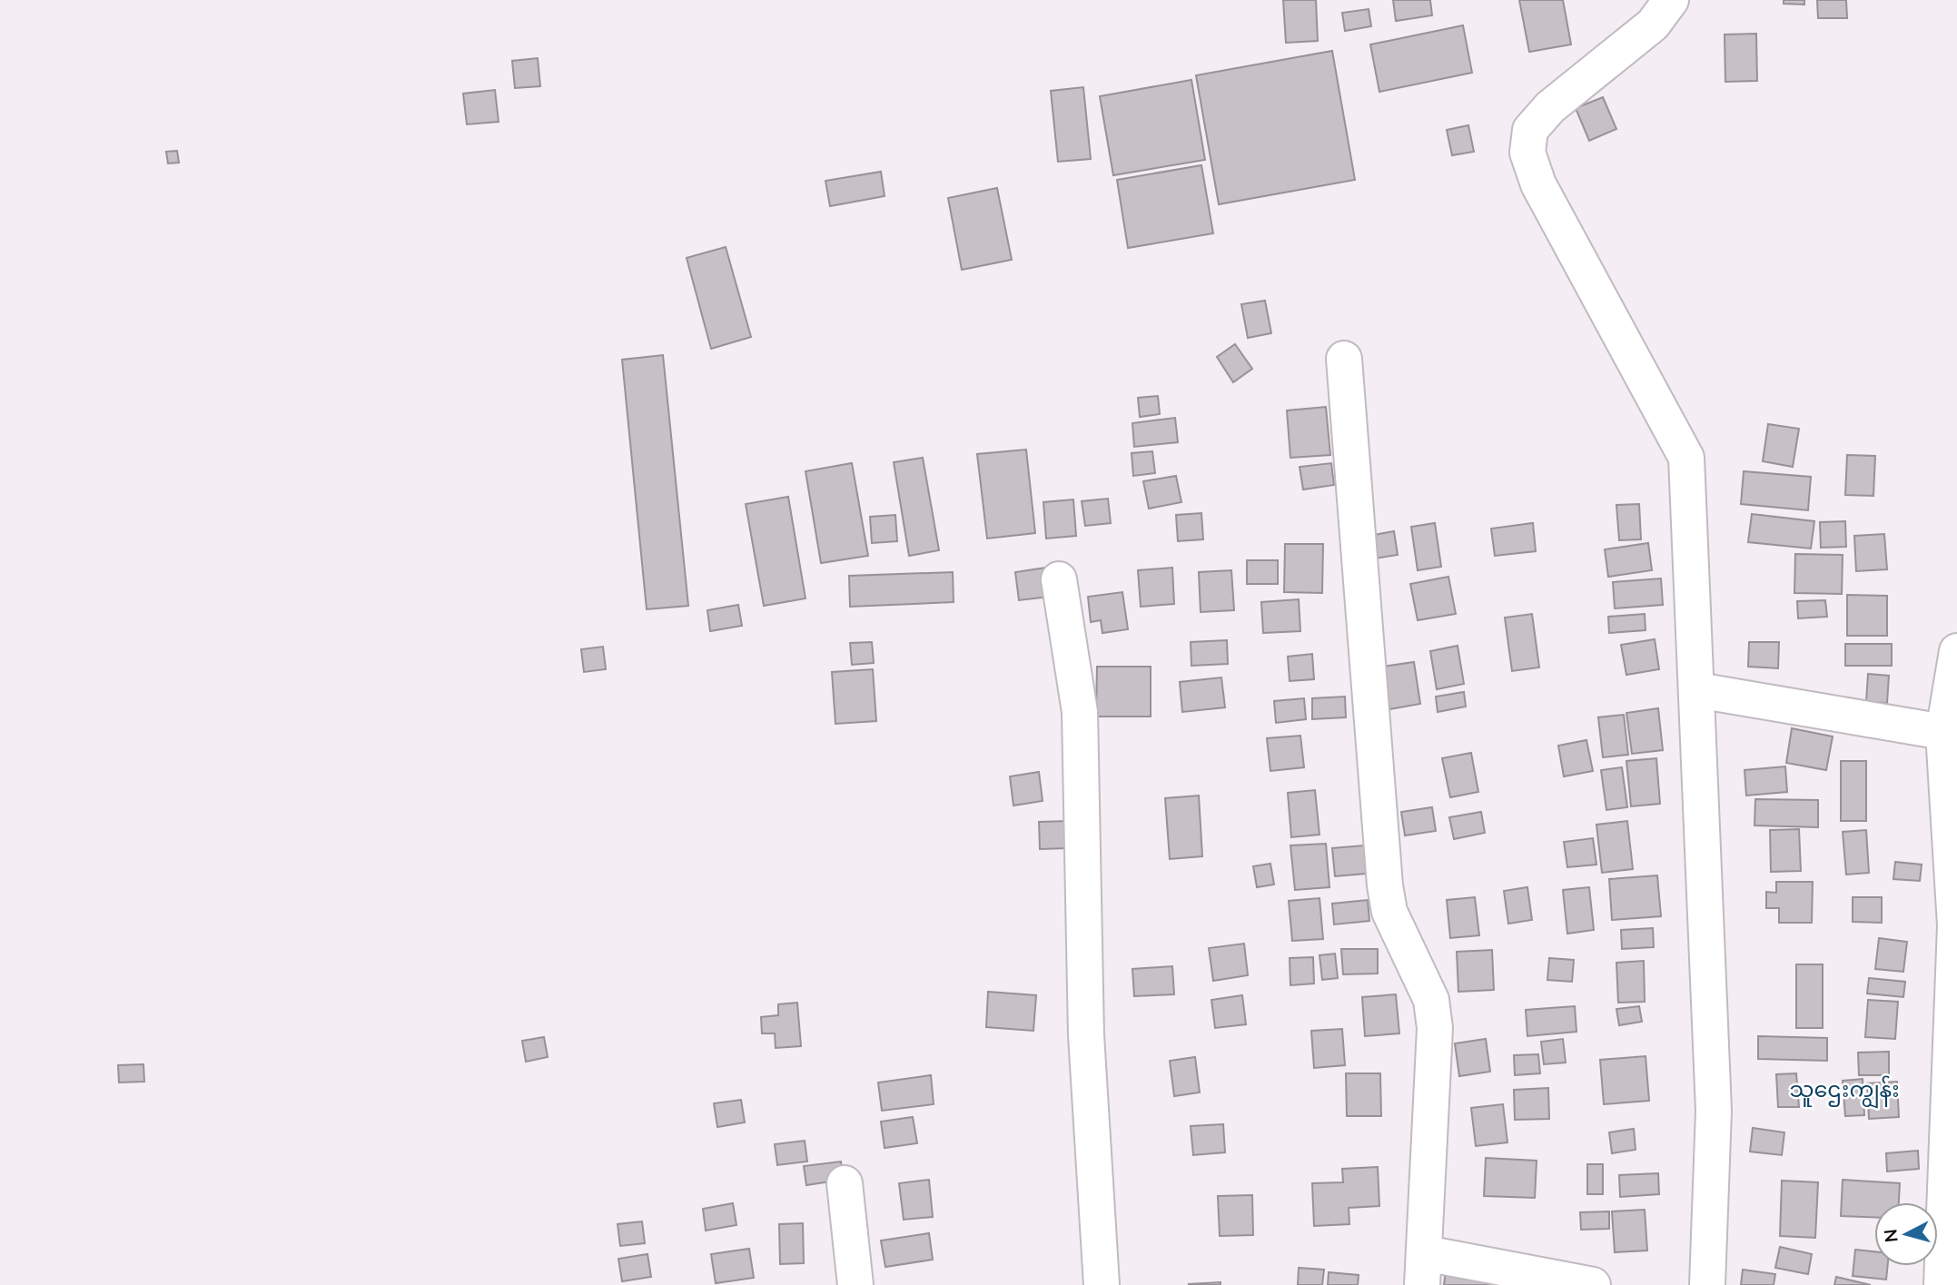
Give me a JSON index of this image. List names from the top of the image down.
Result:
{
  "districts": ["သူဌေးကျွန်း"],
  "north": "left"
}
